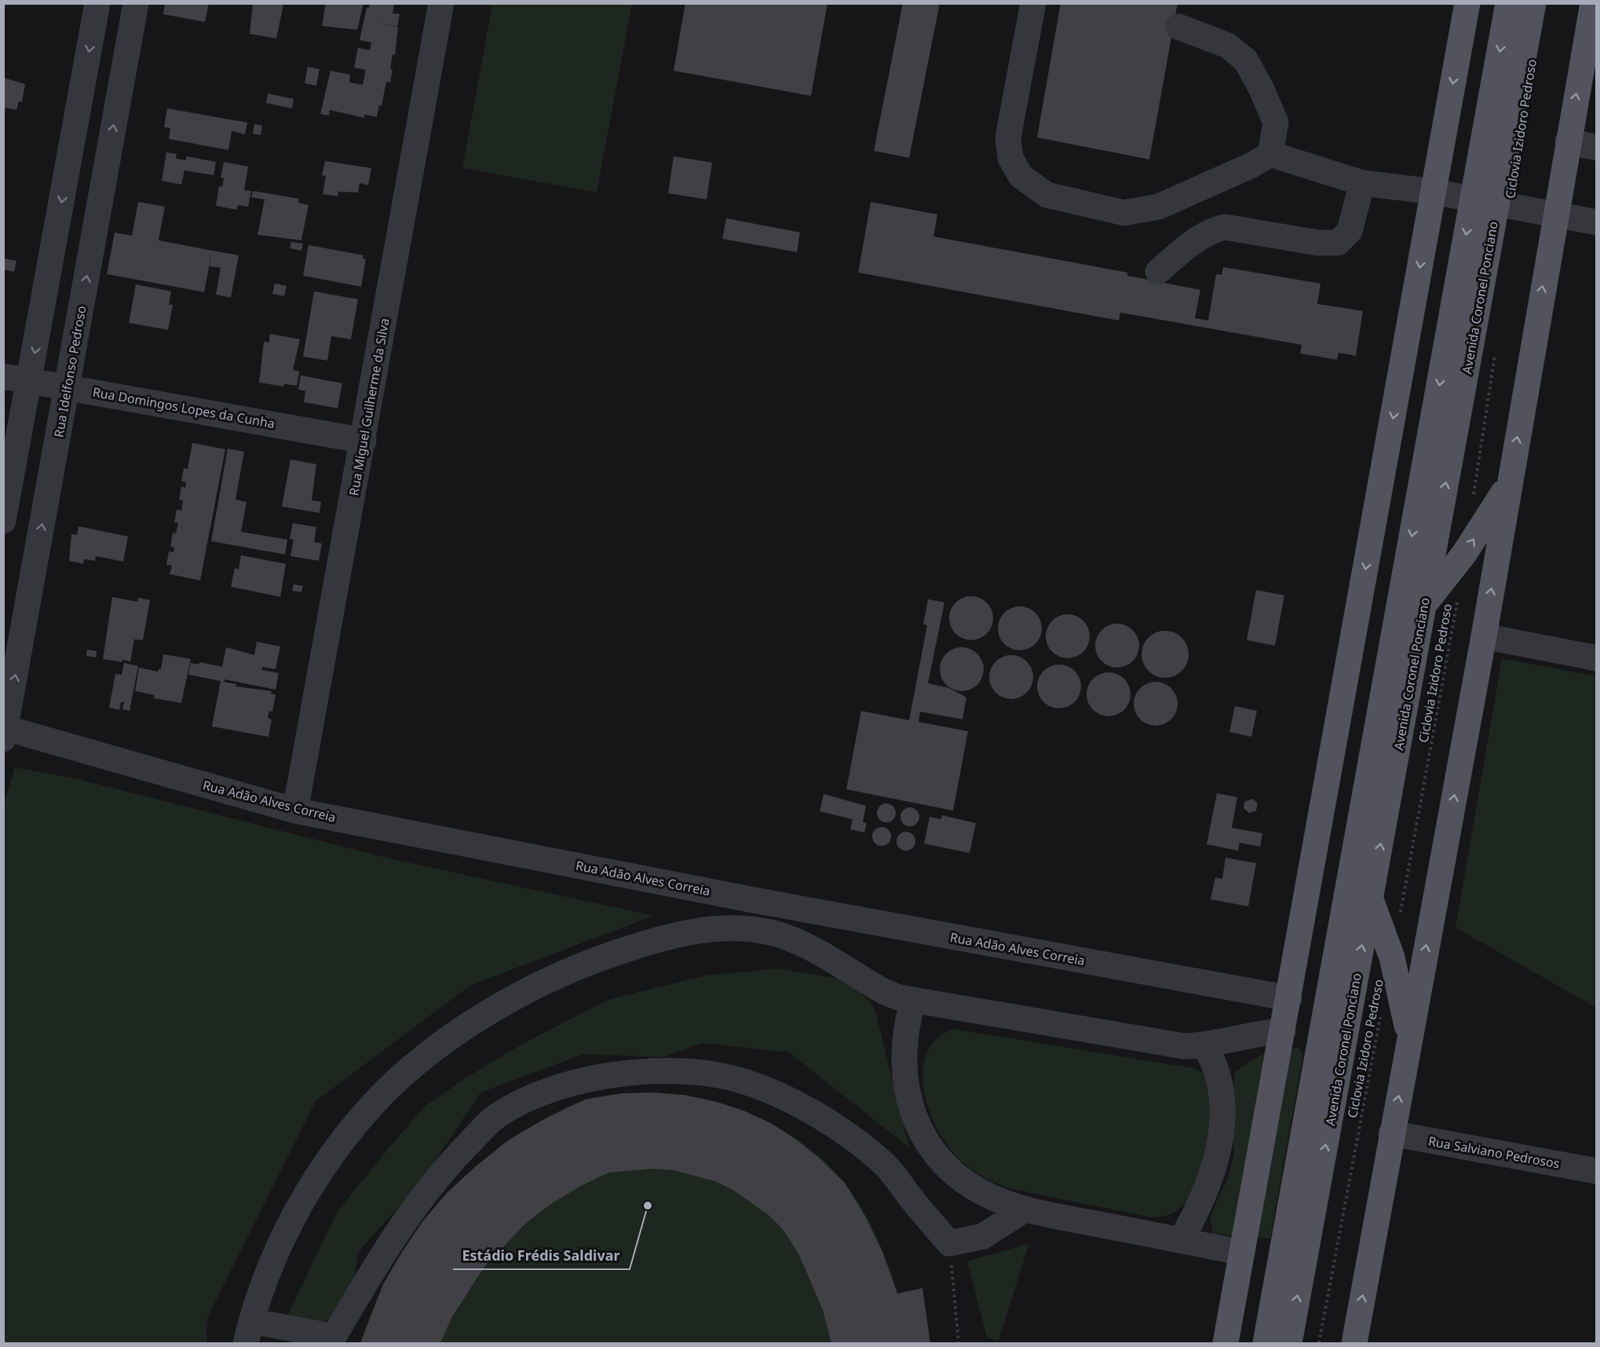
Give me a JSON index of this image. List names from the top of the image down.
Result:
{
  "streets": {
    "main road": ["Avenida Coronel Ponciano"],
    "street": [
      "Rua Idelfonso Pedroso",
      "Rua Miguel Guilherme da Silva",
      "Rua Domingos Lopes da Cunha",
      "Rua Adão Alves Correia",
      "Rua Salviano Pedrosos"
    ],
    "path": ["Ciclovia Izidoro Pedroso"]
  },
  "crossings": [
    ["Rua Idelfonso Pedroso", "Rua Domingos Lopes da Cunha"],
    ["Rua Idelfonso Pedroso", "Rua Adão Alves Correia"],
    ["Rua Miguel Guilherme da Silva", "Rua Domingos Lopes da Cunha"],
    ["Rua Miguel Guilherme da Silva", "Rua Adão Alves Correia"]
  ],
  "places": ["Estádio Frédis Saldivar"]
}
